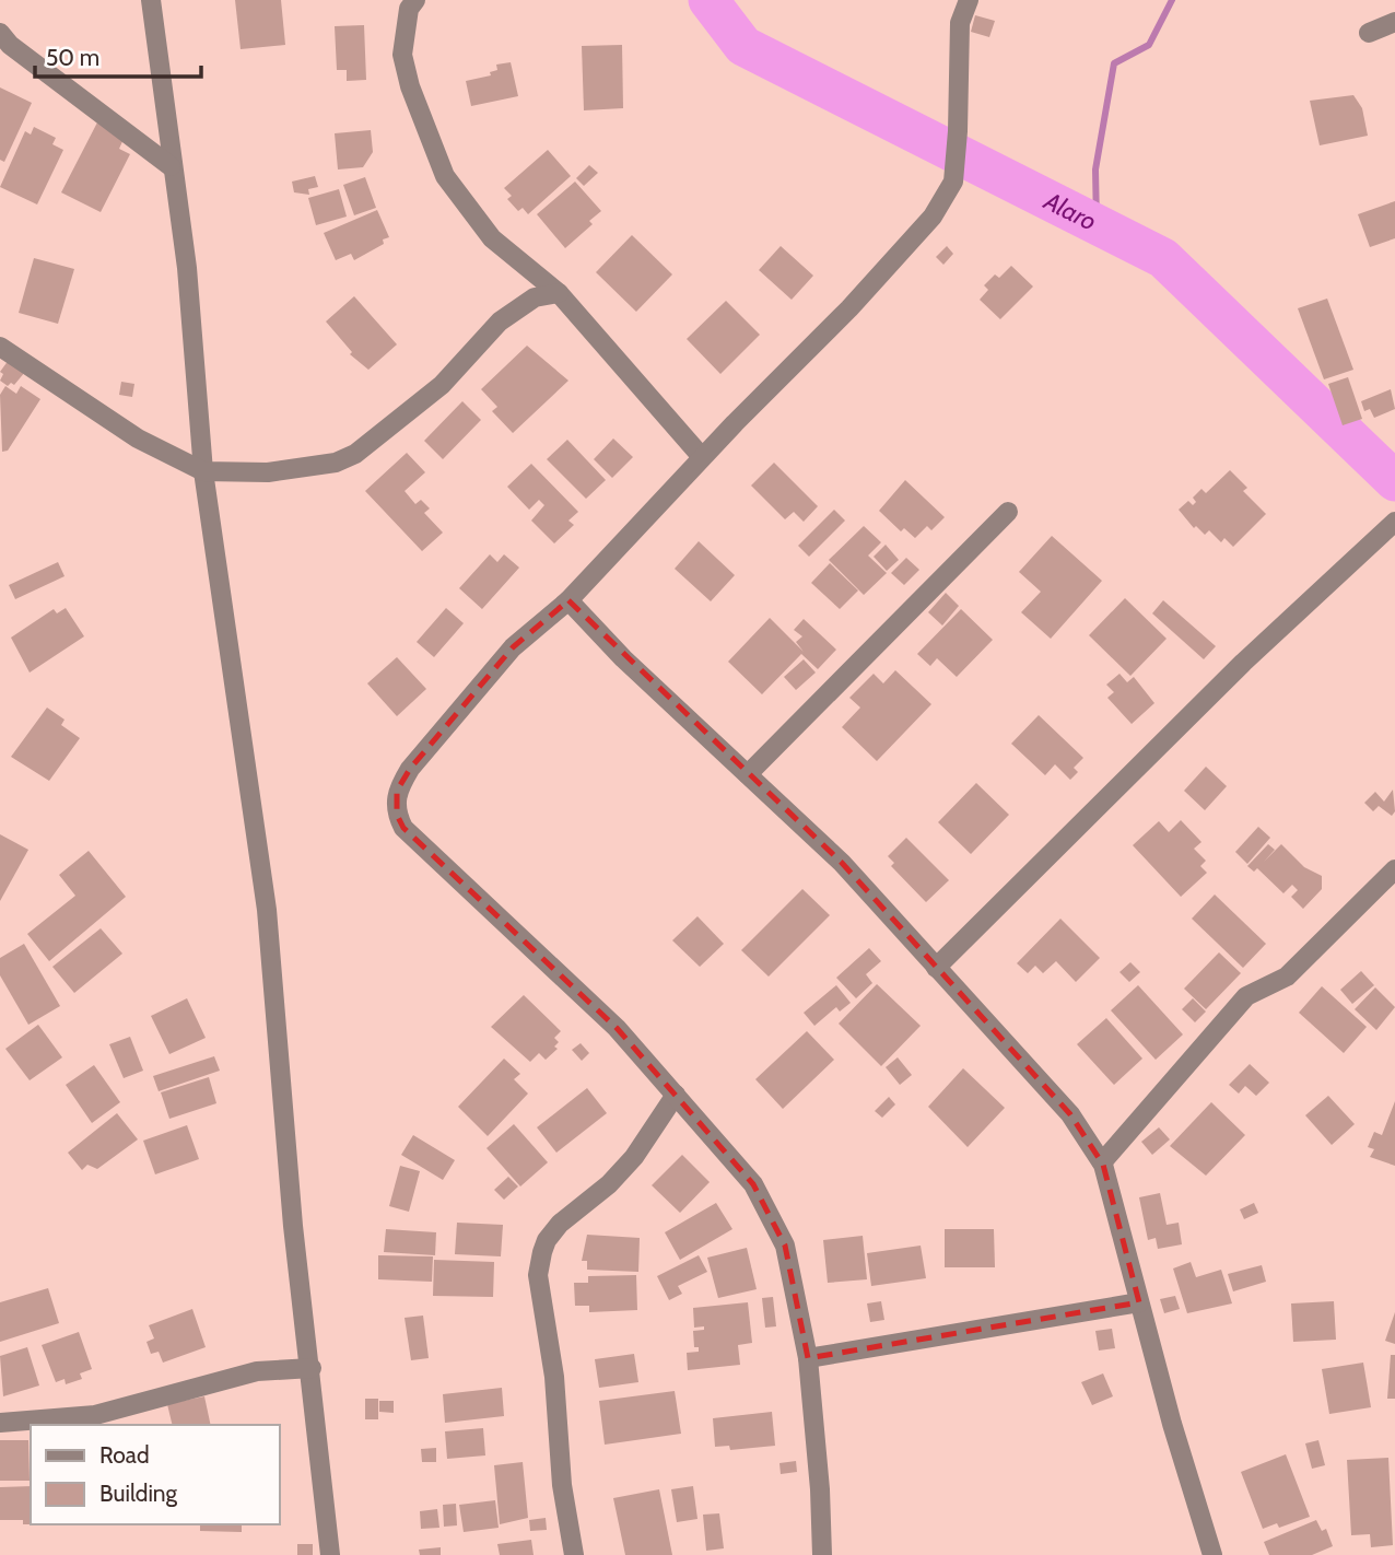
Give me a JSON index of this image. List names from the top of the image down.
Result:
{
  "water": ["Alaro"],
  "legend": ["Road", "Building"],
  "scale_bar": "50 m"
}
